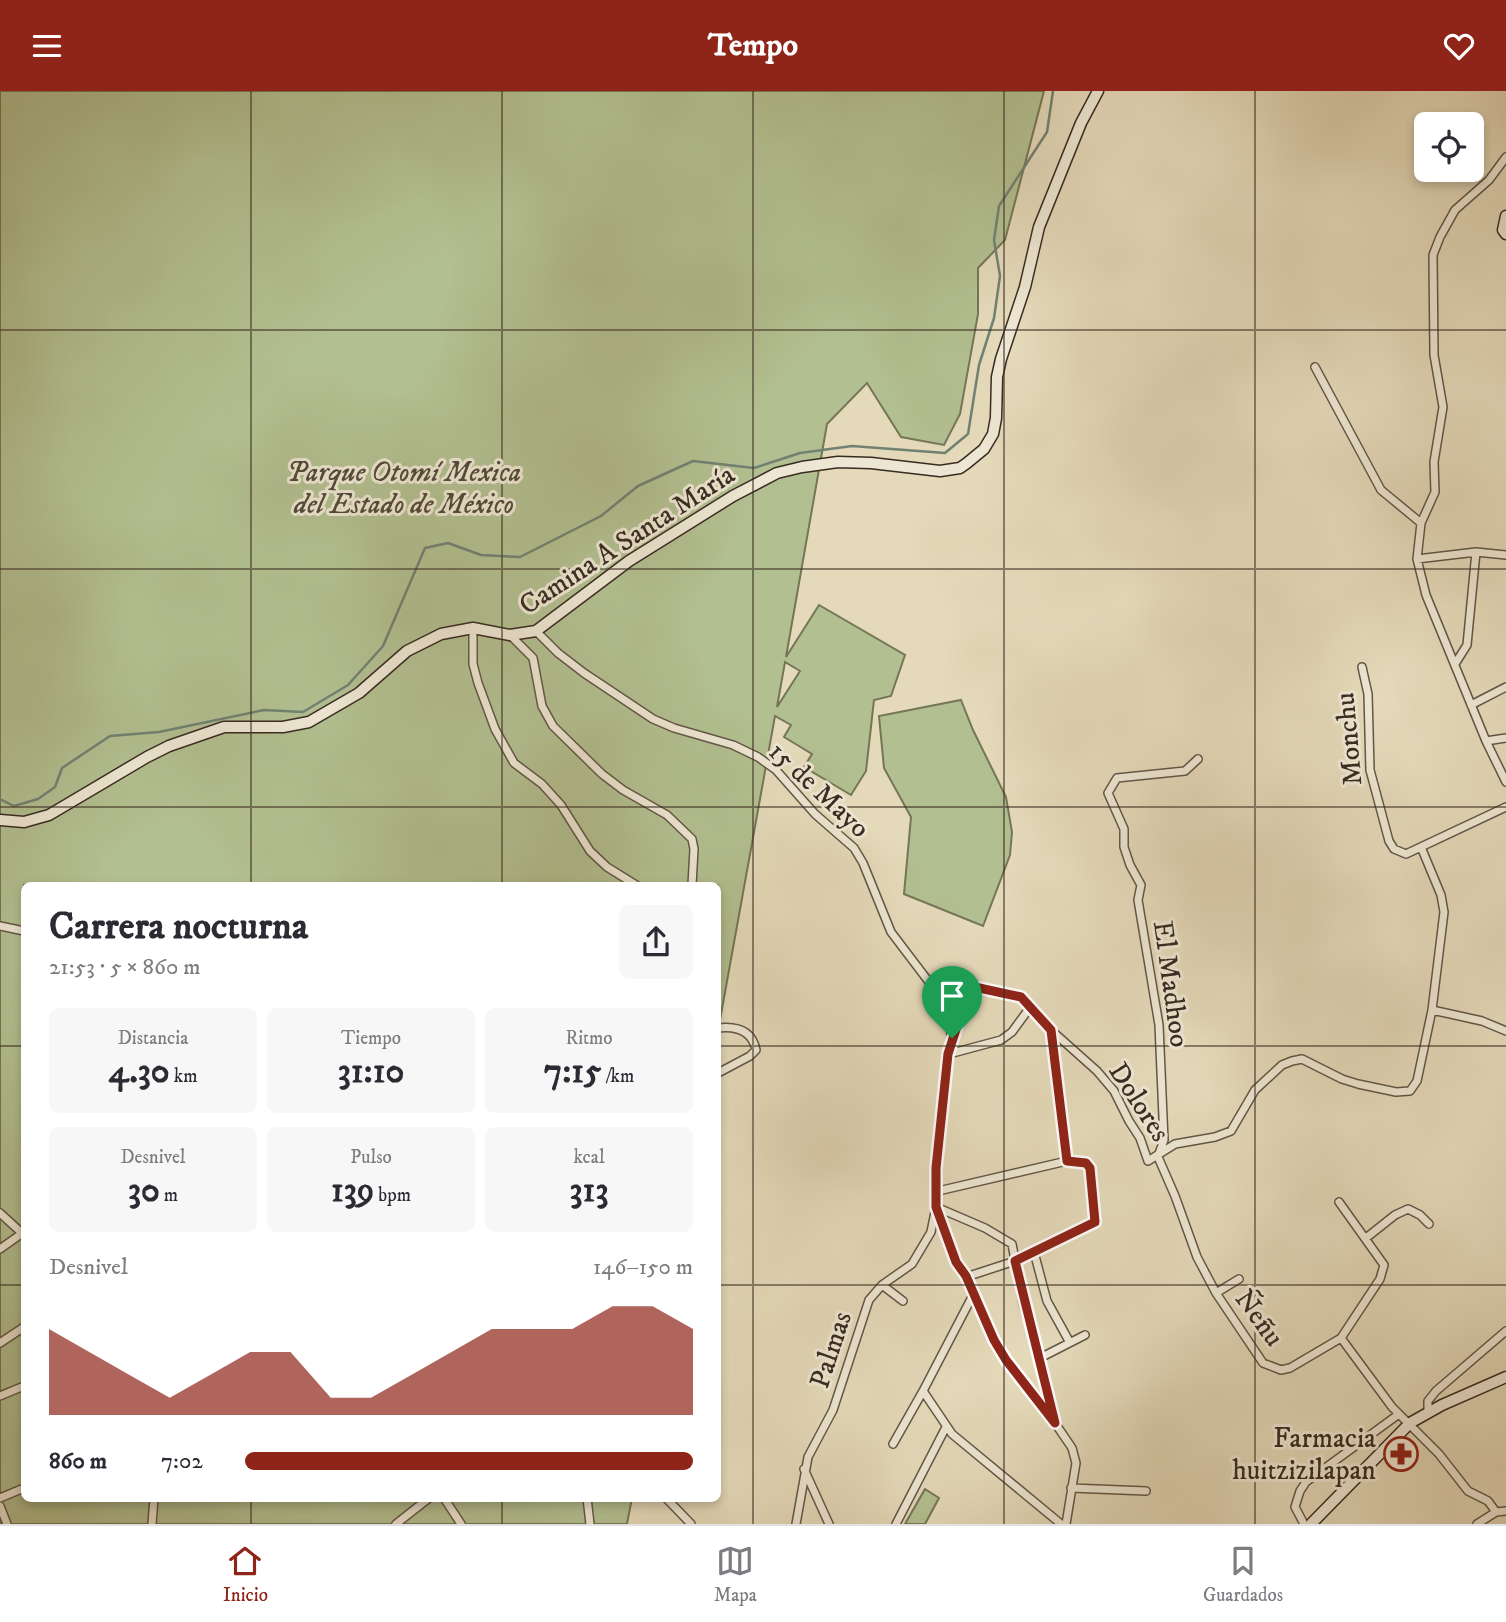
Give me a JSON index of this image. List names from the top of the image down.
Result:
{
  "streets": {
    "main road": ["Camina A Santa María"],
    "street": [
      "Monchu",
      "15 de Mayo",
      "El Madhoo",
      "Dolores",
      "Ñeñu",
      "Palmas"
    ]
  },
  "crossings": [
    ["Camina A Santa María", "15 de Mayo"],
    ["15 de Mayo", "Dolores"],
    ["El Madhoo", "Dolores"],
    ["El Madhoo", "Ñeñu"],
    ["Dolores", "Ñeñu"]
  ],
  "parks": ["Parque Otomí Mexica del Estado de México"],
  "places": {
    "pharmacy": ["Farmacia huitzizilapan"]
  },
  "page": {
    "header": "Tempo",
    "heading": ["Carrera nocturna", "21:53 · 5 × 860 m"],
    "stats": [
      ["Distancia", "4.30 km"],
      ["Tiempo", "31:10"],
      ["Ritmo", "7:15 /km"],
      ["Desnivel", "30 m"],
      ["Pulso", "139 bpm"],
      ["kcal", "313"]
    ],
    "chart": ["Desnivel", "146–150 m"],
    "list": [
      {
        "name": "860 m",
        "note": "7:02"
      }
    ],
    "tabs": ["Inicio", "Mapa", "Guardados"]
  }
}
